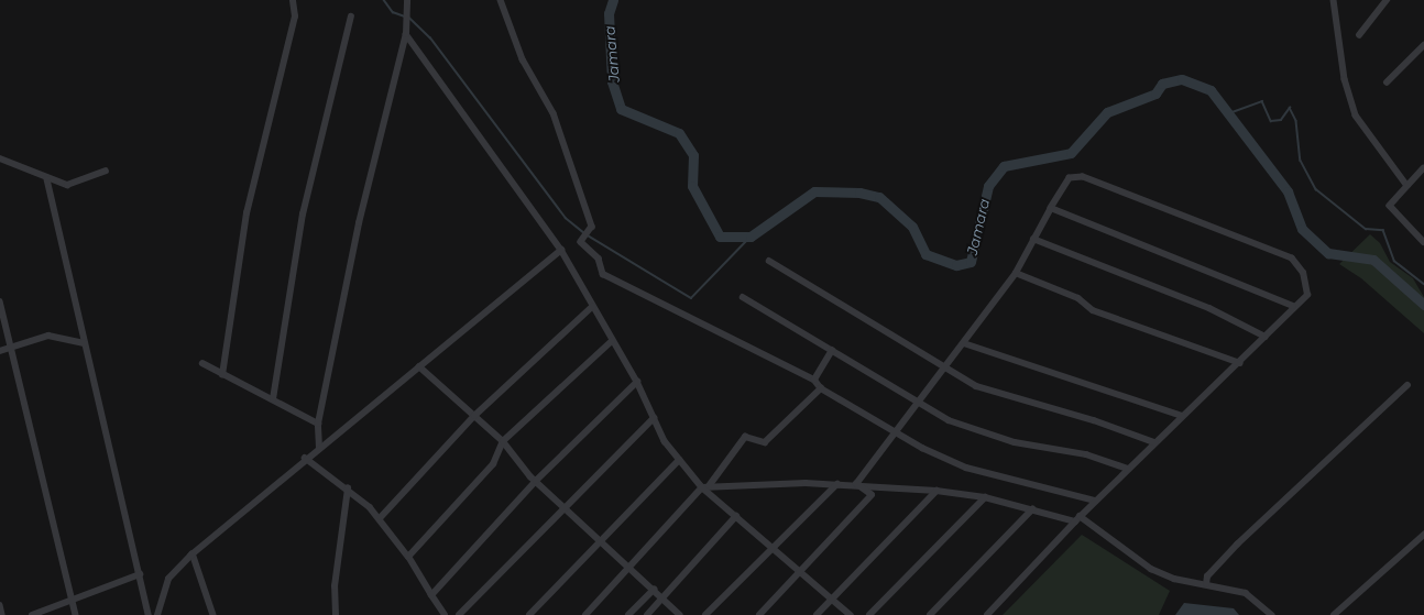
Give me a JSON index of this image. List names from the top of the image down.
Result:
{
  "water": ["Jamara"]
}
